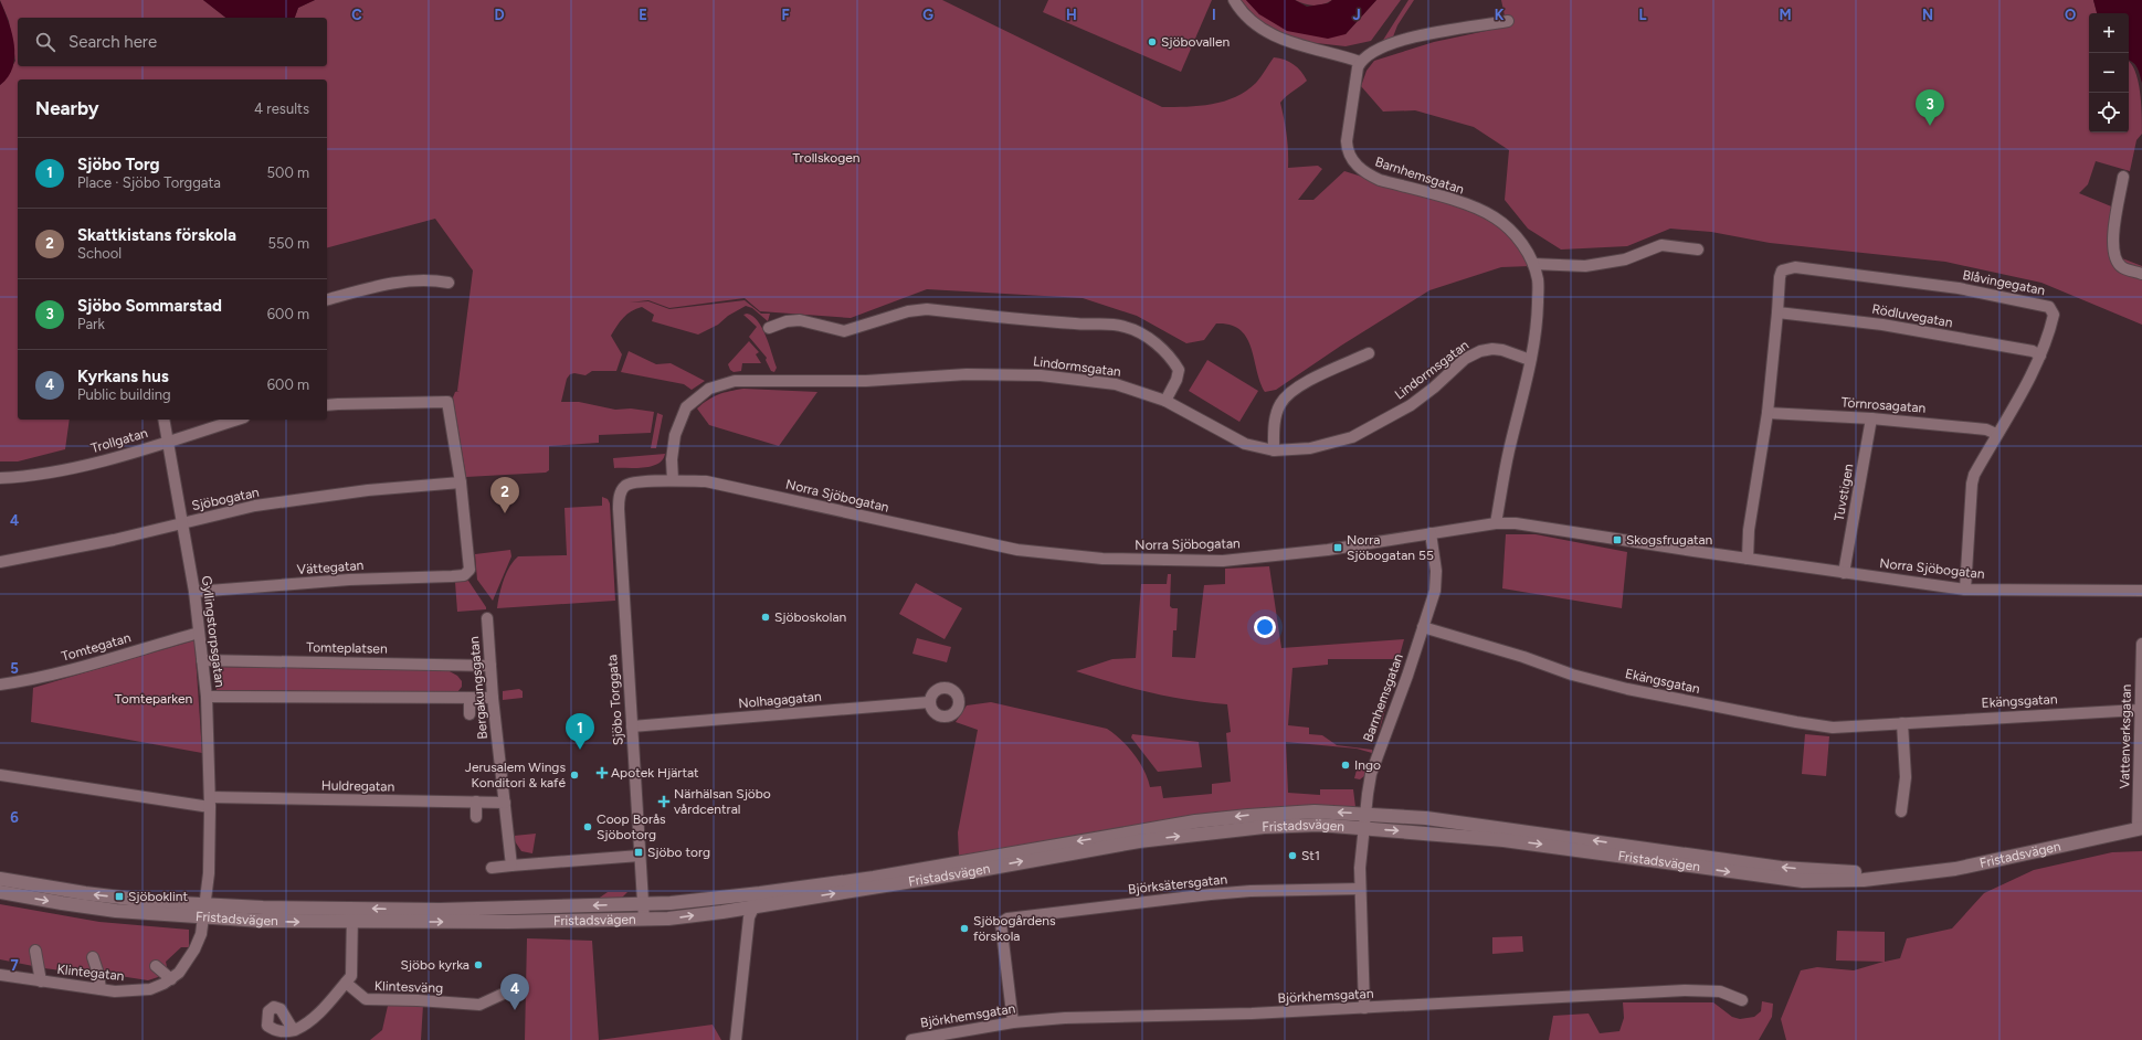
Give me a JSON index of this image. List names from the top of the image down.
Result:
{
  "streets": {
    "street": [
      "Barnhemsgatan",
      "Blåvingegatan",
      "Rödluvegatan",
      "Lindormsgatan",
      "Törnrosagatan",
      "Trollgatan",
      "Tuvstigen",
      "Norra Sjöbogatan",
      "Sjöbogatan",
      "Vättegatan",
      "Gyllingstorpsgatan",
      "Tomtegatan",
      "Tomteplatsen",
      "Ekängsgatan",
      "Bergakungsgatan",
      "Sjöbo Torggata",
      "Nolhagagatan",
      "Vattenverksgatan",
      "Huldregatan",
      "Fristadsvägen",
      "Björksätersgatan",
      "Klintegatan",
      "Klintesväng",
      "Björkhemsgatan"
    ]
  },
  "crossings": [
    ["Barnhemsgatan", "Lindormsgatan"],
    ["Barnhemsgatan", "Norra Sjöbogatan"],
    ["Barnhemsgatan", "Ekängsgatan"],
    ["Barnhemsgatan", "Fristadsvägen"],
    ["Barnhemsgatan", "Björksätersgatan"],
    ["Barnhemsgatan", "Björkhemsgatan"],
    ["Blåvingegatan", "Rödluvegatan"],
    ["Blåvingegatan", "Törnrosagatan"],
    ["Blåvingegatan", "Norra Sjöbogatan"],
    ["Lindormsgatan", "Norra Sjöbogatan"],
    ["Törnrosagatan", "Tuvstigen"],
    ["Trollgatan", "Gyllingstorpsgatan"],
    ["Tuvstigen", "Norra Sjöbogatan"],
    ["Norra Sjöbogatan", "Sjöbo Torggata"],
    ["Sjöbogatan", "Vättegatan"],
    ["Sjöbogatan", "Gyllingstorpsgatan"],
    ["Vättegatan", "Gyllingstorpsgatan"],
    ["Gyllingstorpsgatan", "Tomtegatan"],
    ["Gyllingstorpsgatan", "Tomteplatsen"],
    ["Gyllingstorpsgatan", "Huldregatan"],
    ["Gyllingstorpsgatan", "Fristadsvägen"],
    ["Gyllingstorpsgatan", "Klintegatan"],
    ["Tomteplatsen", "Bergakungsgatan"],
    ["Ekängsgatan", "Vattenverksgatan"],
    ["Bergakungsgatan", "Huldregatan"],
    ["Sjöbo Torggata", "Nolhagagatan"],
    ["Sjöbo Torggata", "Fristadsvägen"],
    ["Vattenverksgatan", "Fristadsvägen"],
    ["Fristadsvägen", "Klintegatan"],
    ["Björksätersgatan", "Björkhemsgatan"]
  ],
  "parks": ["Trollskogen", "Tomteparken"],
  "places": {
    "other": [
      "Sjöbovallen",
      "Sjöboskolan",
      "Ingo",
      "Jerusalem Wings Konditori & kafé",
      "Coop Borås Sjöbotorg",
      "St1",
      "Sjöbogårdens förskola",
      "Sjöbo kyrka"
    ],
    "transit": [
      "Skogsfrugatan",
      "Norra Sjöbogatan 55",
      "Sjöbo torg",
      "Sjöboklint"
    ],
    "health": ["Apotek Hjärtat", "Närhälsan Sjöbo vårdcentral"]
  },
  "page": {
    "map_buttons": ["+", "−"],
    "search": "Search here",
    "heading": ["Nearby", "4 results"],
    "pins": [
      "3",
      "2",
      "1",
      "4"
    ],
    "list": [
      {
        "mark": "1",
        "name": "Sjöbo Torg",
        "note": "Place · Sjöbo Torggata",
        "value": "500 m"
      },
      {
        "mark": "2",
        "name": "Skattkistans förskola",
        "note": "School",
        "value": "550 m"
      },
      {
        "mark": "3",
        "name": "Sjöbo Sommarstad",
        "note": "Park",
        "value": "600 m"
      },
      {
        "mark": "4",
        "name": "Kyrkans hus",
        "note": "Public building",
        "value": "600 m"
      }
    ]
  },
  "grid": {
    "columns": [
      "C",
      "D",
      "E",
      "F",
      "G",
      "H",
      "I",
      "J",
      "K",
      "L",
      "M",
      "N",
      "O"
    ],
    "rows": [
      "4",
      "5",
      "6",
      "7"
    ]
  }
}
